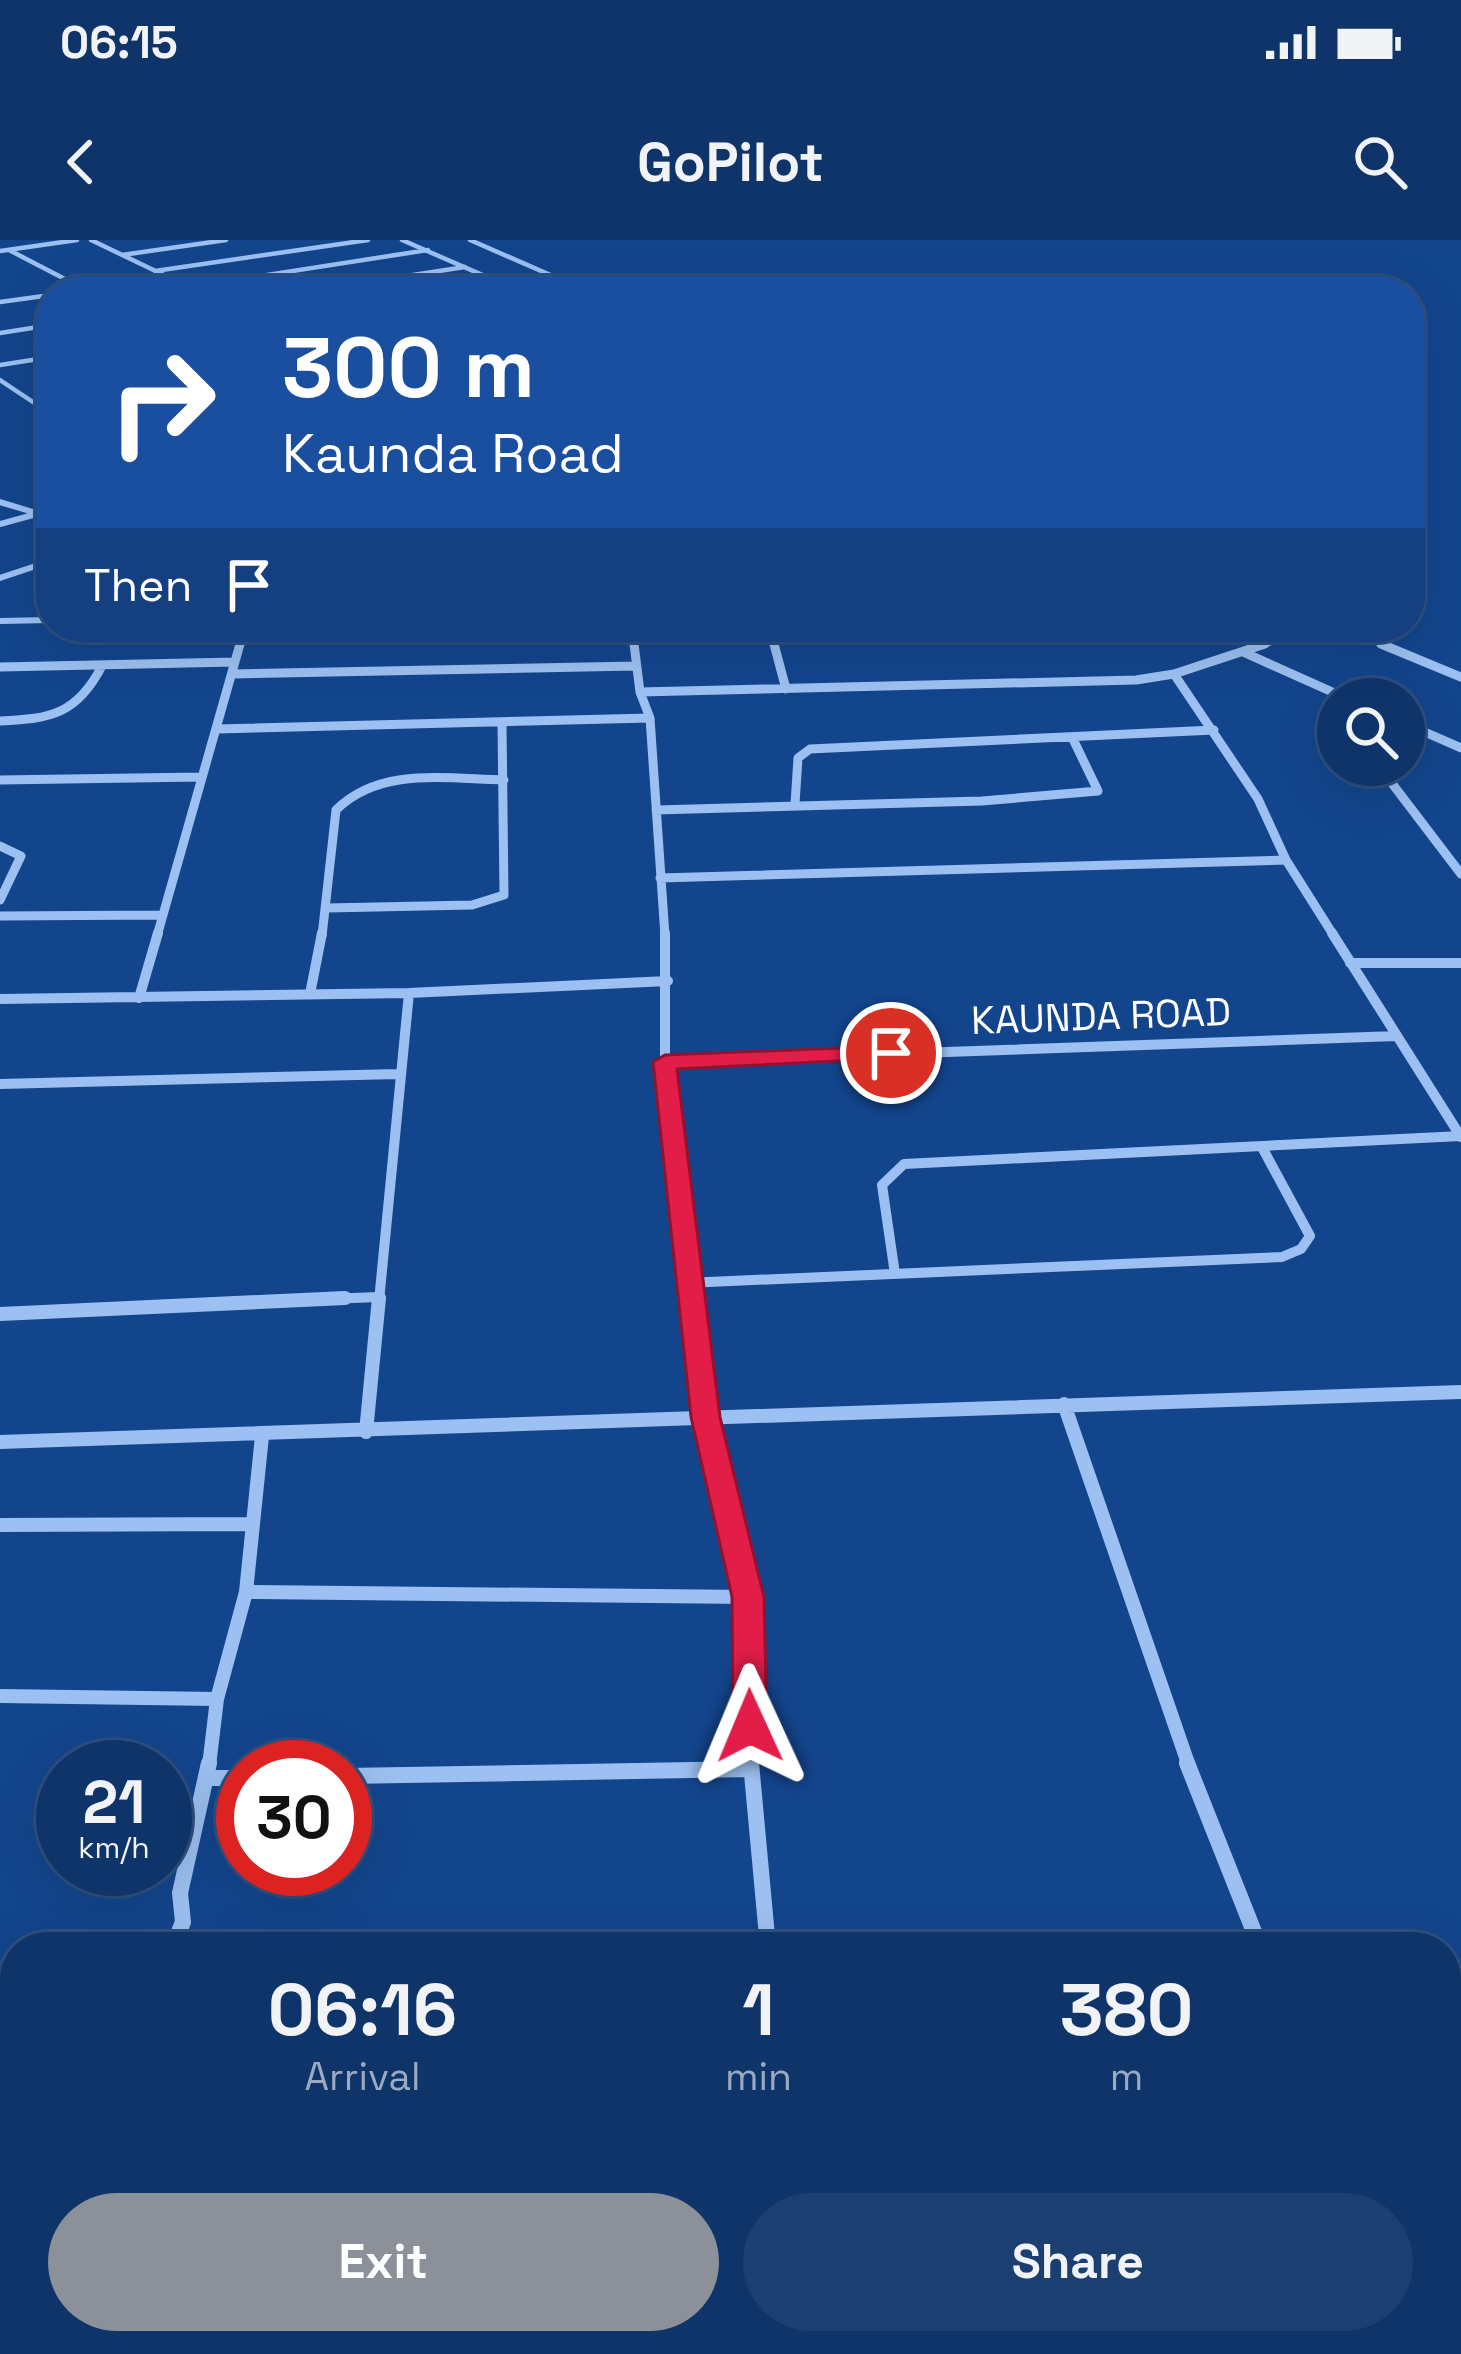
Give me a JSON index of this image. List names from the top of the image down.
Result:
{
  "streets": {
    "street": ["KAUNDA ROAD"]
  },
  "page": {
    "status": "06:15",
    "header": "GoPilot",
    "turn": ["300 m", "Kaunda Road"],
    "then": "Then",
    "speed": "21 km/h",
    "limit": "30",
    "eta": [
      "06:16",
      "Arrival",
      "1",
      "min",
      "380",
      "m"
    ],
    "buttons": ["Exit", "Share"]
  }
}
